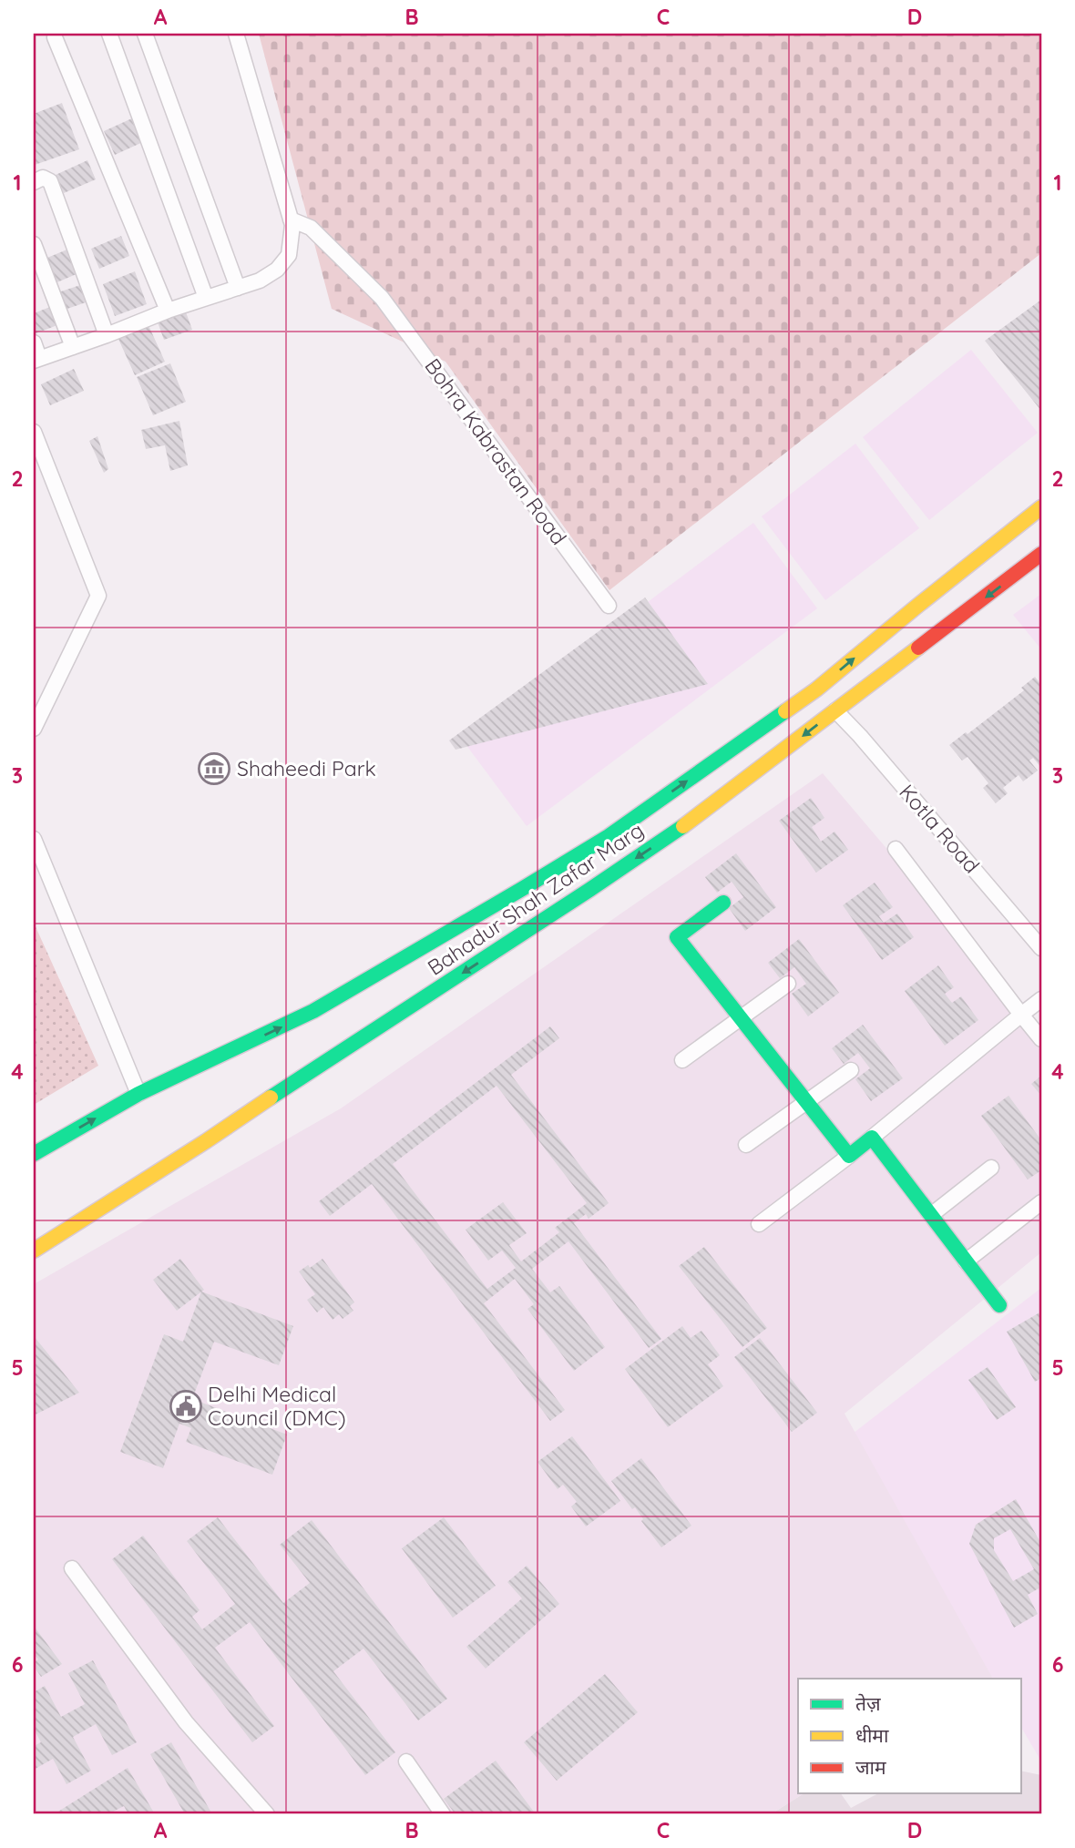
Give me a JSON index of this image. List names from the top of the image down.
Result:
{
  "streets": {
    "main road": ["Bahadur Shah Zafar Marg"],
    "street": ["Bohra Kabrastan Road", "Kotla Road"]
  },
  "crossings": [
    ["Kotla Road", "Bahadur Shah Zafar Marg"]
  ],
  "places": {
    "museum": ["Shaheedi Park"],
    "public building": ["Delhi Medical Council (DMC)"]
  },
  "legend": ["तेज़", "धीमा", "जाम"],
  "grid": {
    "columns": [
      "A",
      "B",
      "C",
      "D"
    ],
    "rows": [
      "1",
      "2",
      "3",
      "4",
      "5",
      "6"
    ]
  }
}
